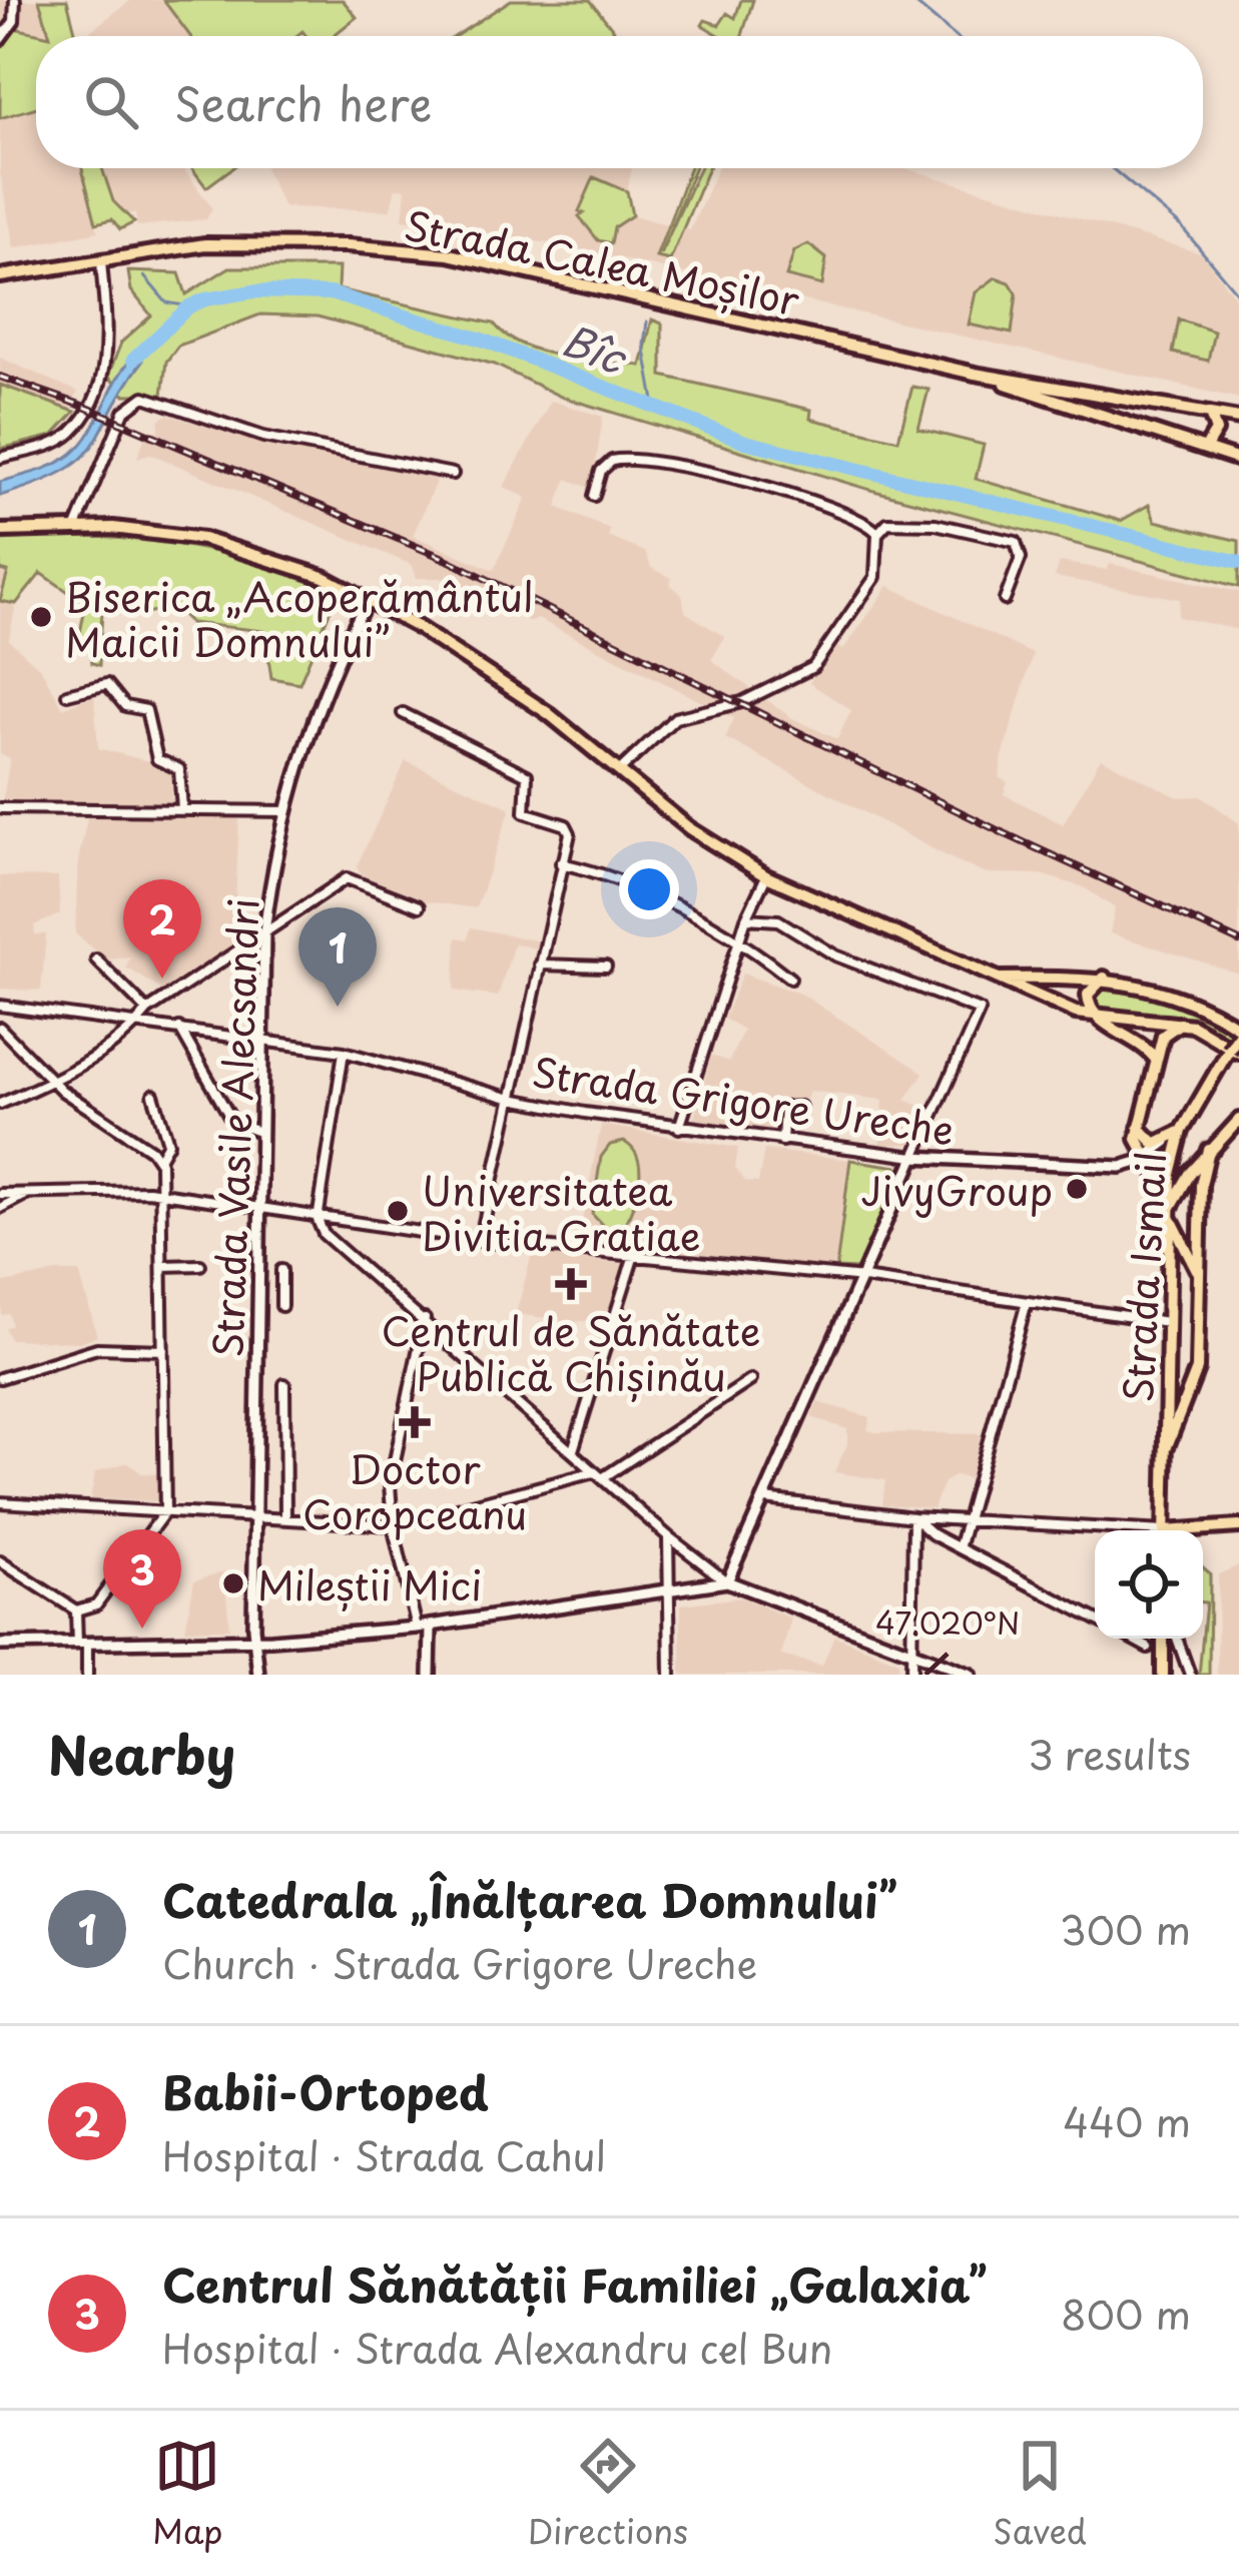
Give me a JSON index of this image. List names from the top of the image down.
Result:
{
  "streets": {
    "main road": [
      "Strada Calea Moșilor",
      "Strada Grigore Ureche",
      "Strada Vasile Alecsandri",
      "Strada Ismail"
    ]
  },
  "crossings": [
    ["Strada Grigore Ureche", "Strada Vasile Alecsandri"],
    ["Strada Grigore Ureche", "Strada Ismail"]
  ],
  "water": ["Bîc"],
  "places": {
    "other": [
      "Biserica „Acoperământul Maicii Domnului”",
      "JivyGroup",
      "Universitatea Divitia Gratiae",
      "Mileștii Mici"
    ],
    "health": ["Centrul de Sănătate Publică Chișinău", "Doctor Coropceanu"]
  },
  "page": {
    "search": "Search here",
    "pins": ["2", "1", "3"],
    "heading": ["Nearby", "3 results"],
    "list": [
      {
        "mark": "1",
        "name": "Catedrala „Înălțarea Domnului”",
        "note": "Church · Strada Grigore Ureche",
        "value": "300 m"
      },
      {
        "mark": "2",
        "name": "Babii-Ortoped",
        "note": "Hospital · Strada Cahul",
        "value": "440 m"
      },
      {
        "mark": "3",
        "name": "Centrul Sănătății Familiei „Galaxia”",
        "note": "Hospital · Strada Alexandru cel Bun",
        "value": "800 m"
      }
    ],
    "nav": ["Map", "Directions", "Saved"]
  },
  "coordinates": ["47.020°N"]
}
